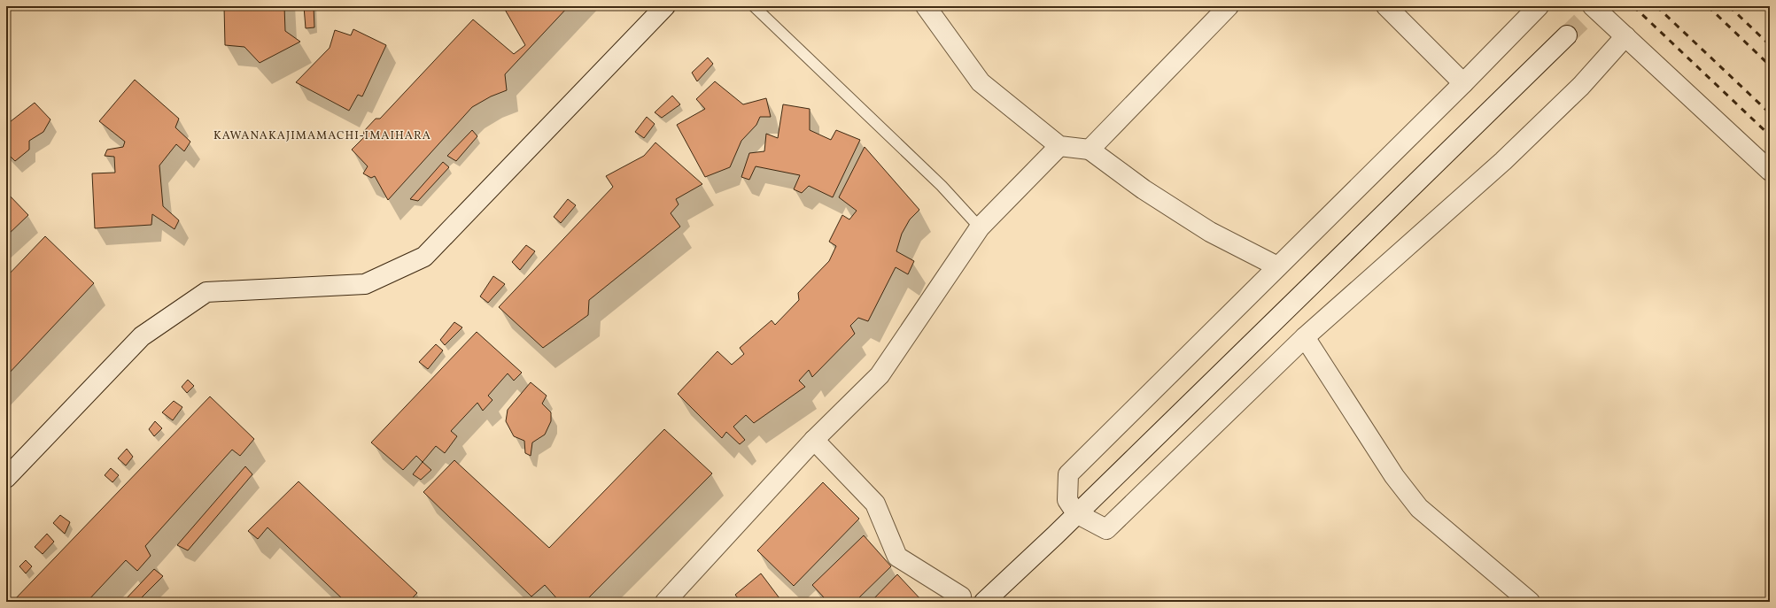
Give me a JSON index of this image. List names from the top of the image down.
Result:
{
  "districts": ["KAWANAKAJIMAMACHI-IMAIHARA"]
}
